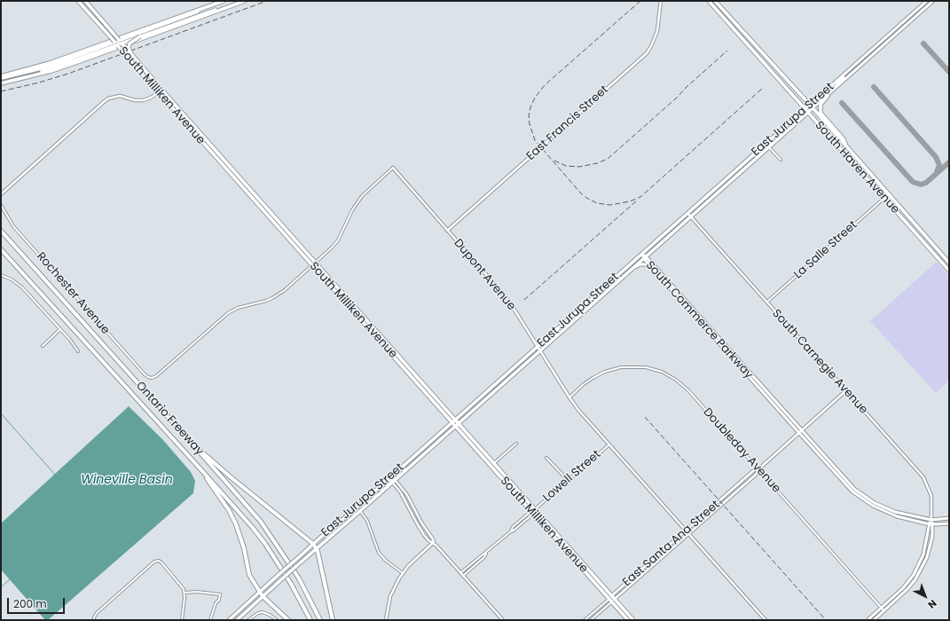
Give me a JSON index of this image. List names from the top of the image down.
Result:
{
  "streets": {
    "highway": ["Ontario Freeway"],
    "main road": [
      "South Milliken Avenue",
      "East Jurupa Street",
      "South Haven Avenue",
      "South Commerce Parkway"
    ],
    "street": [
      "East Francis Street",
      "La Salle Street",
      "Dupont Avenue",
      "Rochester Avenue",
      "South Carnegie Avenue",
      "Doubleday Avenue",
      "Lowell Street",
      "East Santa Ana Street"
    ]
  },
  "crossings": [
    ["South Milliken Avenue", "East Jurupa Street"],
    ["South Milliken Avenue", "Rochester Avenue"],
    ["South Milliken Avenue", "Lowell Street"],
    ["South Milliken Avenue", "East Santa Ana Street"],
    ["East Jurupa Street", "South Haven Avenue"],
    ["East Jurupa Street", "Dupont Avenue"],
    ["East Jurupa Street", "South Commerce Parkway"],
    ["East Jurupa Street", "South Carnegie Avenue"],
    ["East Francis Street", "Dupont Avenue"],
    ["South Haven Avenue", "La Salle Street"],
    ["La Salle Street", "South Carnegie Avenue"],
    ["Dupont Avenue", "Doubleday Avenue"],
    ["Dupont Avenue", "Lowell Street"],
    ["Dupont Avenue", "East Santa Ana Street"],
    ["South Commerce Parkway", "South Carnegie Avenue"],
    ["South Commerce Parkway", "East Santa Ana Street"],
    ["South Carnegie Avenue", "East Santa Ana Street"],
    ["Doubleday Avenue", "East Santa Ana Street"]
  ],
  "water": ["Wineville Basin"],
  "scale_bar": "200 m",
  "north": "bottom right"
}
